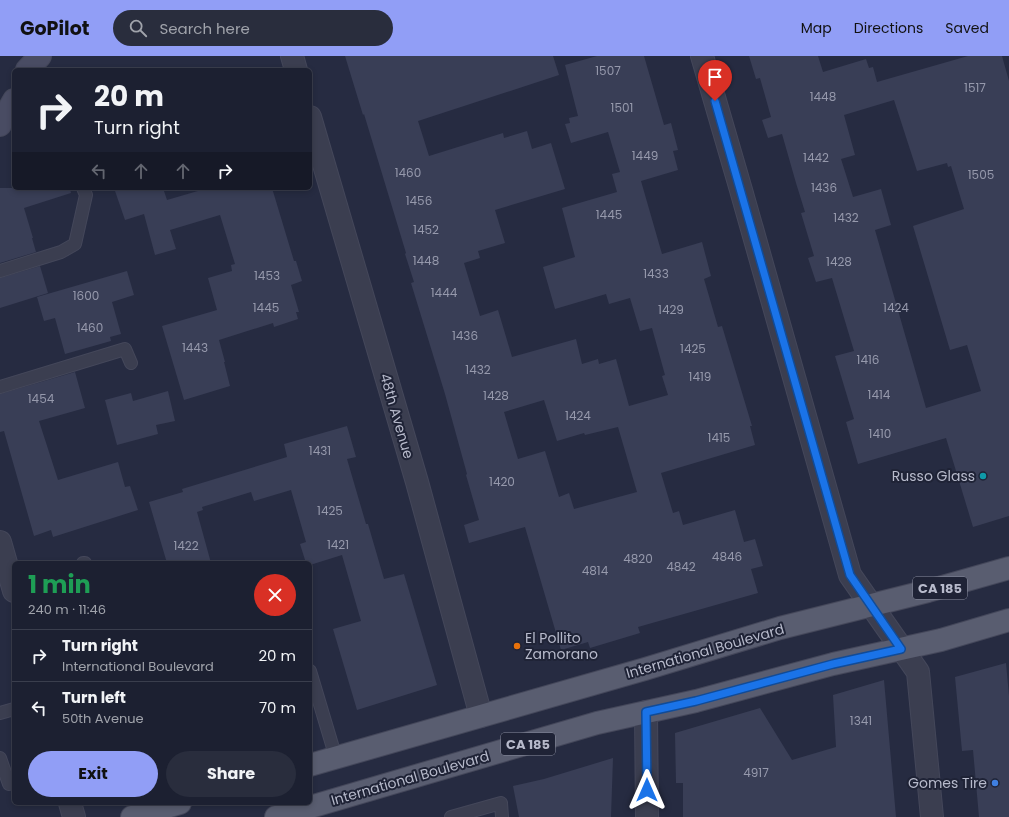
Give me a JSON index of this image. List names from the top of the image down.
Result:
{
  "streets": {
    "main road": ["CA 185", "International Boulevard"],
    "street": ["48th Avenue"]
  },
  "crossings": [
    ["48th Avenue", "International Boulevard"]
  ],
  "places": ["Russo Glass", "El Pollito Zamorano", "Gomes Tire"],
  "house_numbers": [
    "1507",
    "1517",
    "1448",
    "1501",
    "1449",
    "1442",
    "1460",
    "1505",
    "1436",
    "1456",
    "1445",
    "1432",
    "1452",
    "1448",
    "1428",
    "1433",
    "1453",
    "1444",
    "1600",
    "1445",
    "1424",
    "1429",
    "1460",
    "1436",
    "1443",
    "1425",
    "1416",
    "1432",
    "1419",
    "1414",
    "1428",
    "1454",
    "1424",
    "1410",
    "1415",
    "1431",
    "1420",
    "1425",
    "1421",
    "1422",
    "4846",
    "4820",
    "4842",
    "4814",
    "1341",
    "4917"
  ],
  "page": {
    "header": "GoPilot",
    "search": "Search here",
    "nav": ["Map", "Directions", "Saved"],
    "turn": ["20 m", "Turn right"],
    "heading": ["1 min", "240 m · 11:46"],
    "list": [
      {
        "name": "Turn right",
        "note": "International Boulevard",
        "value": "20 m"
      },
      {
        "name": "Turn left",
        "note": "50th Avenue",
        "value": "70 m"
      }
    ],
    "buttons": ["Exit", "Share"]
  }
}
